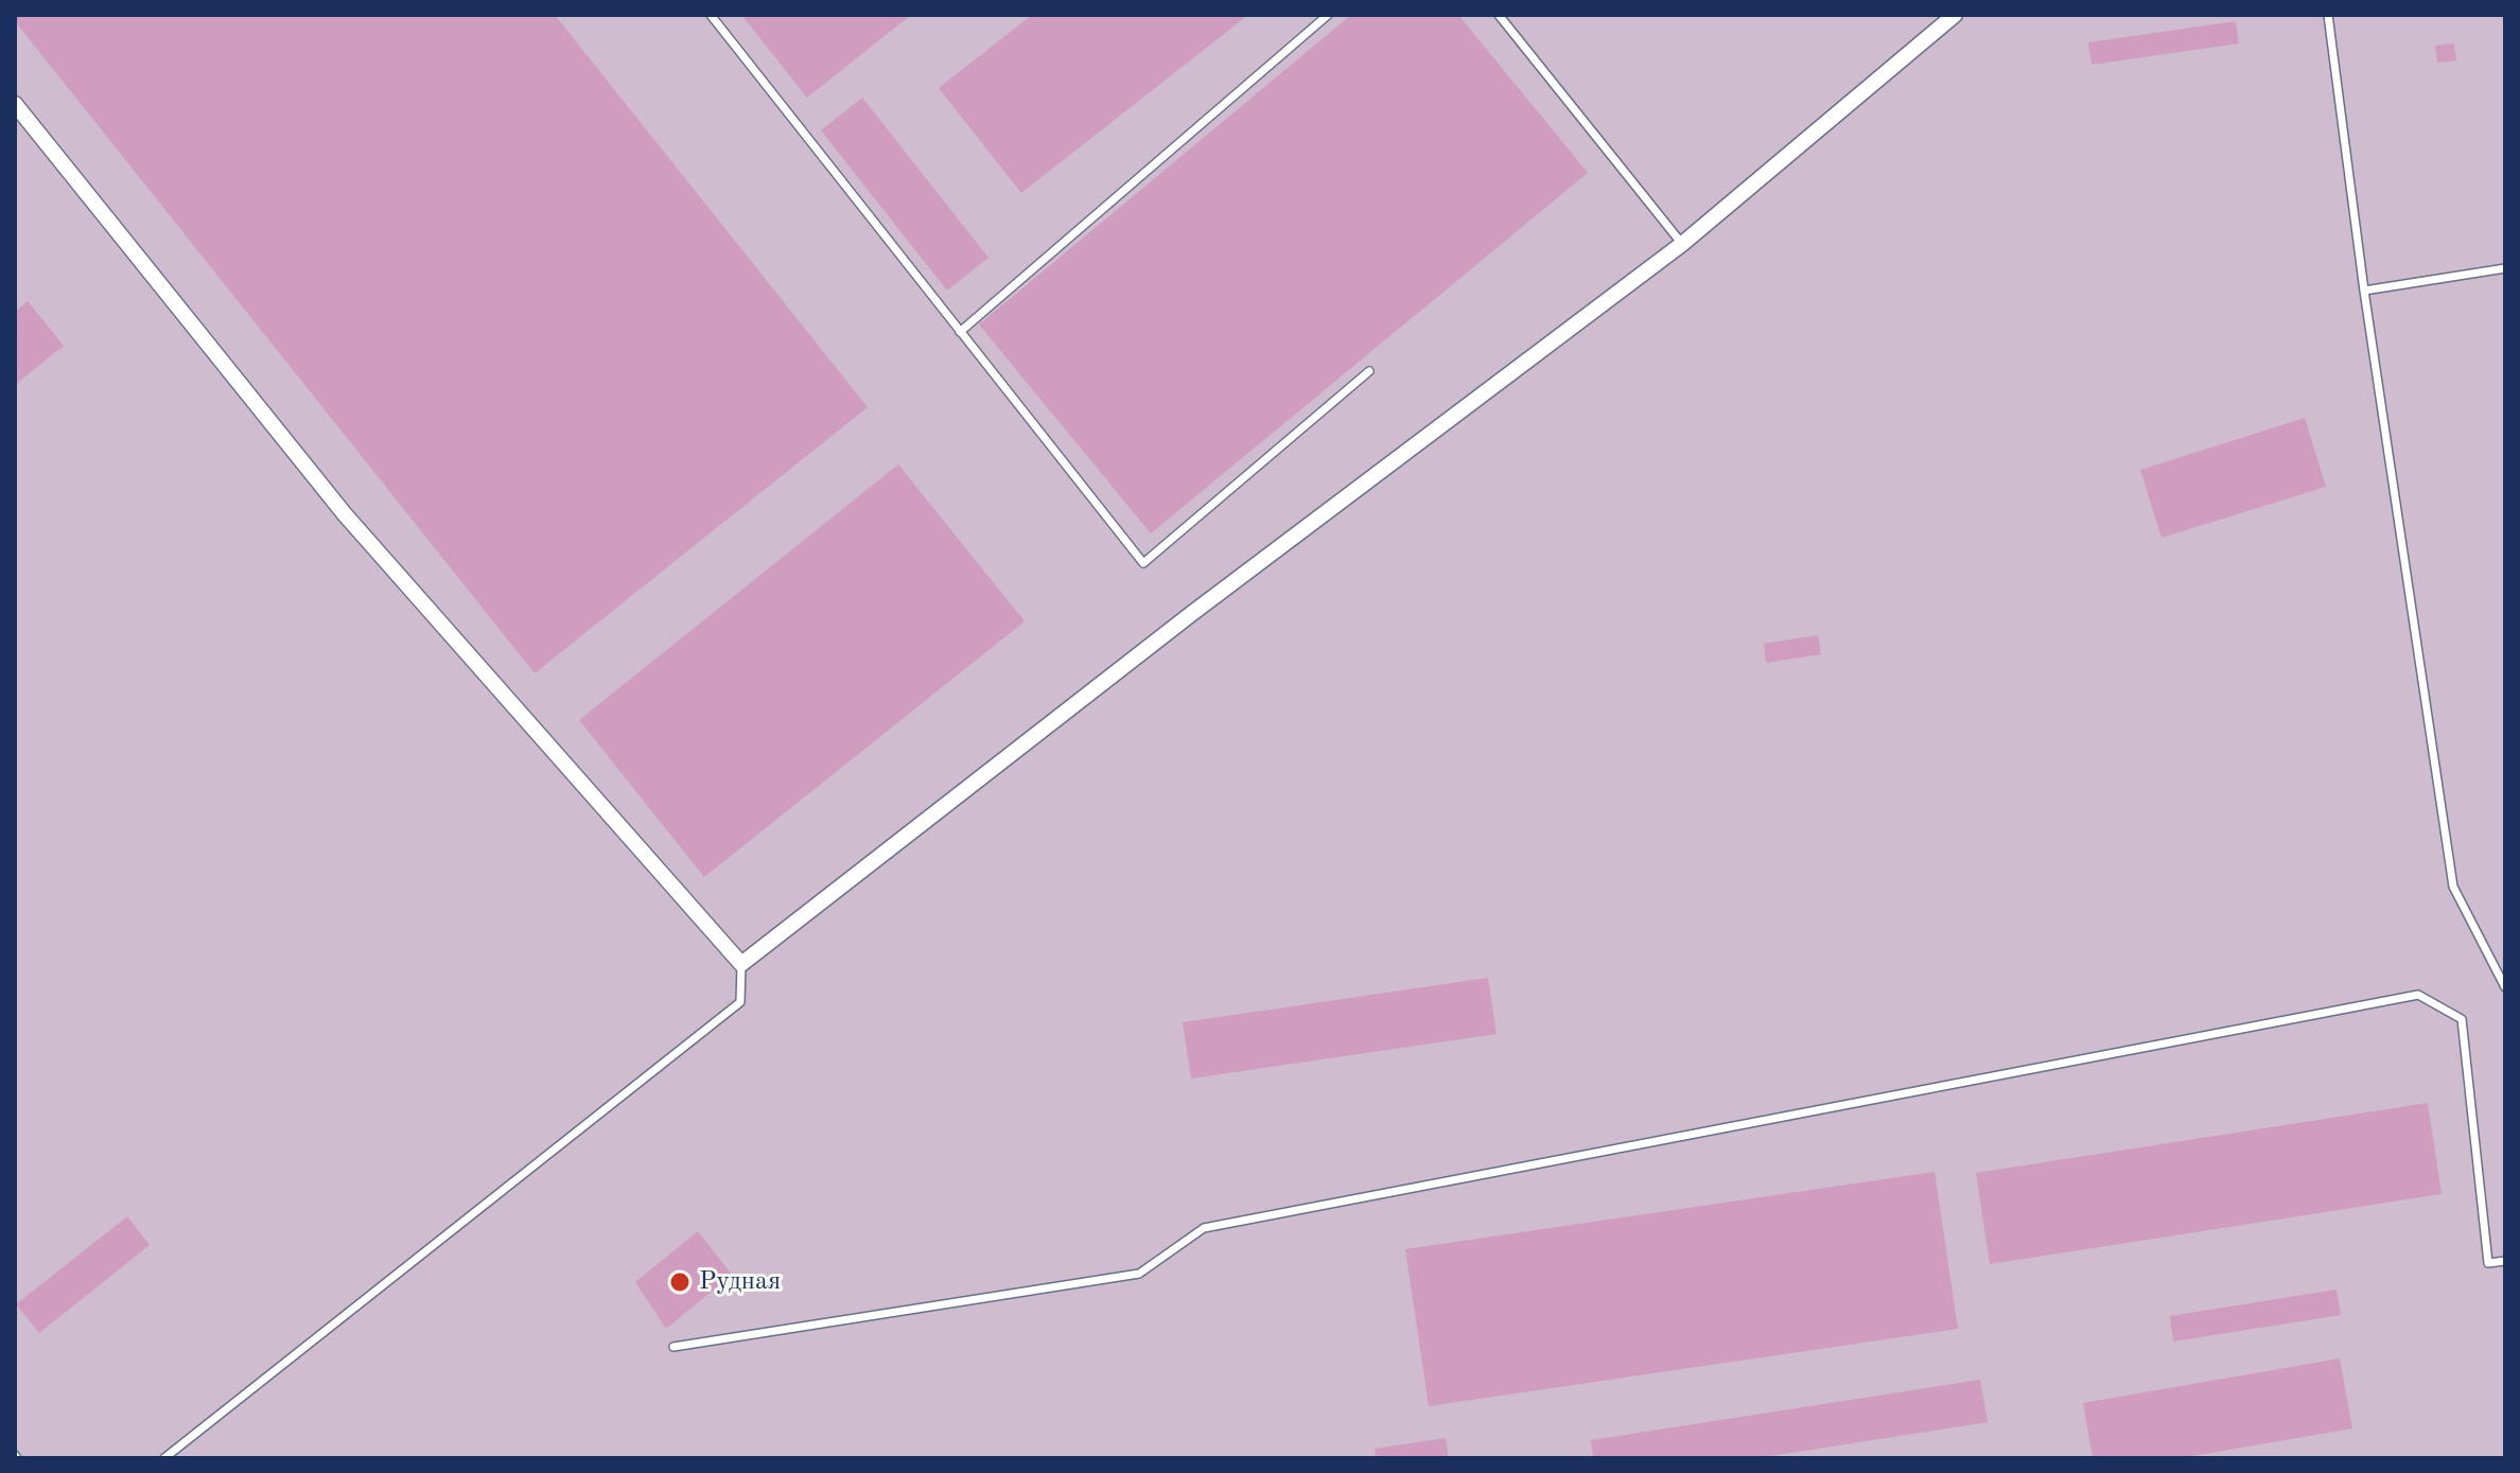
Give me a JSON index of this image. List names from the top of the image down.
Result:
{
  "places": ["Рудная"]
}
